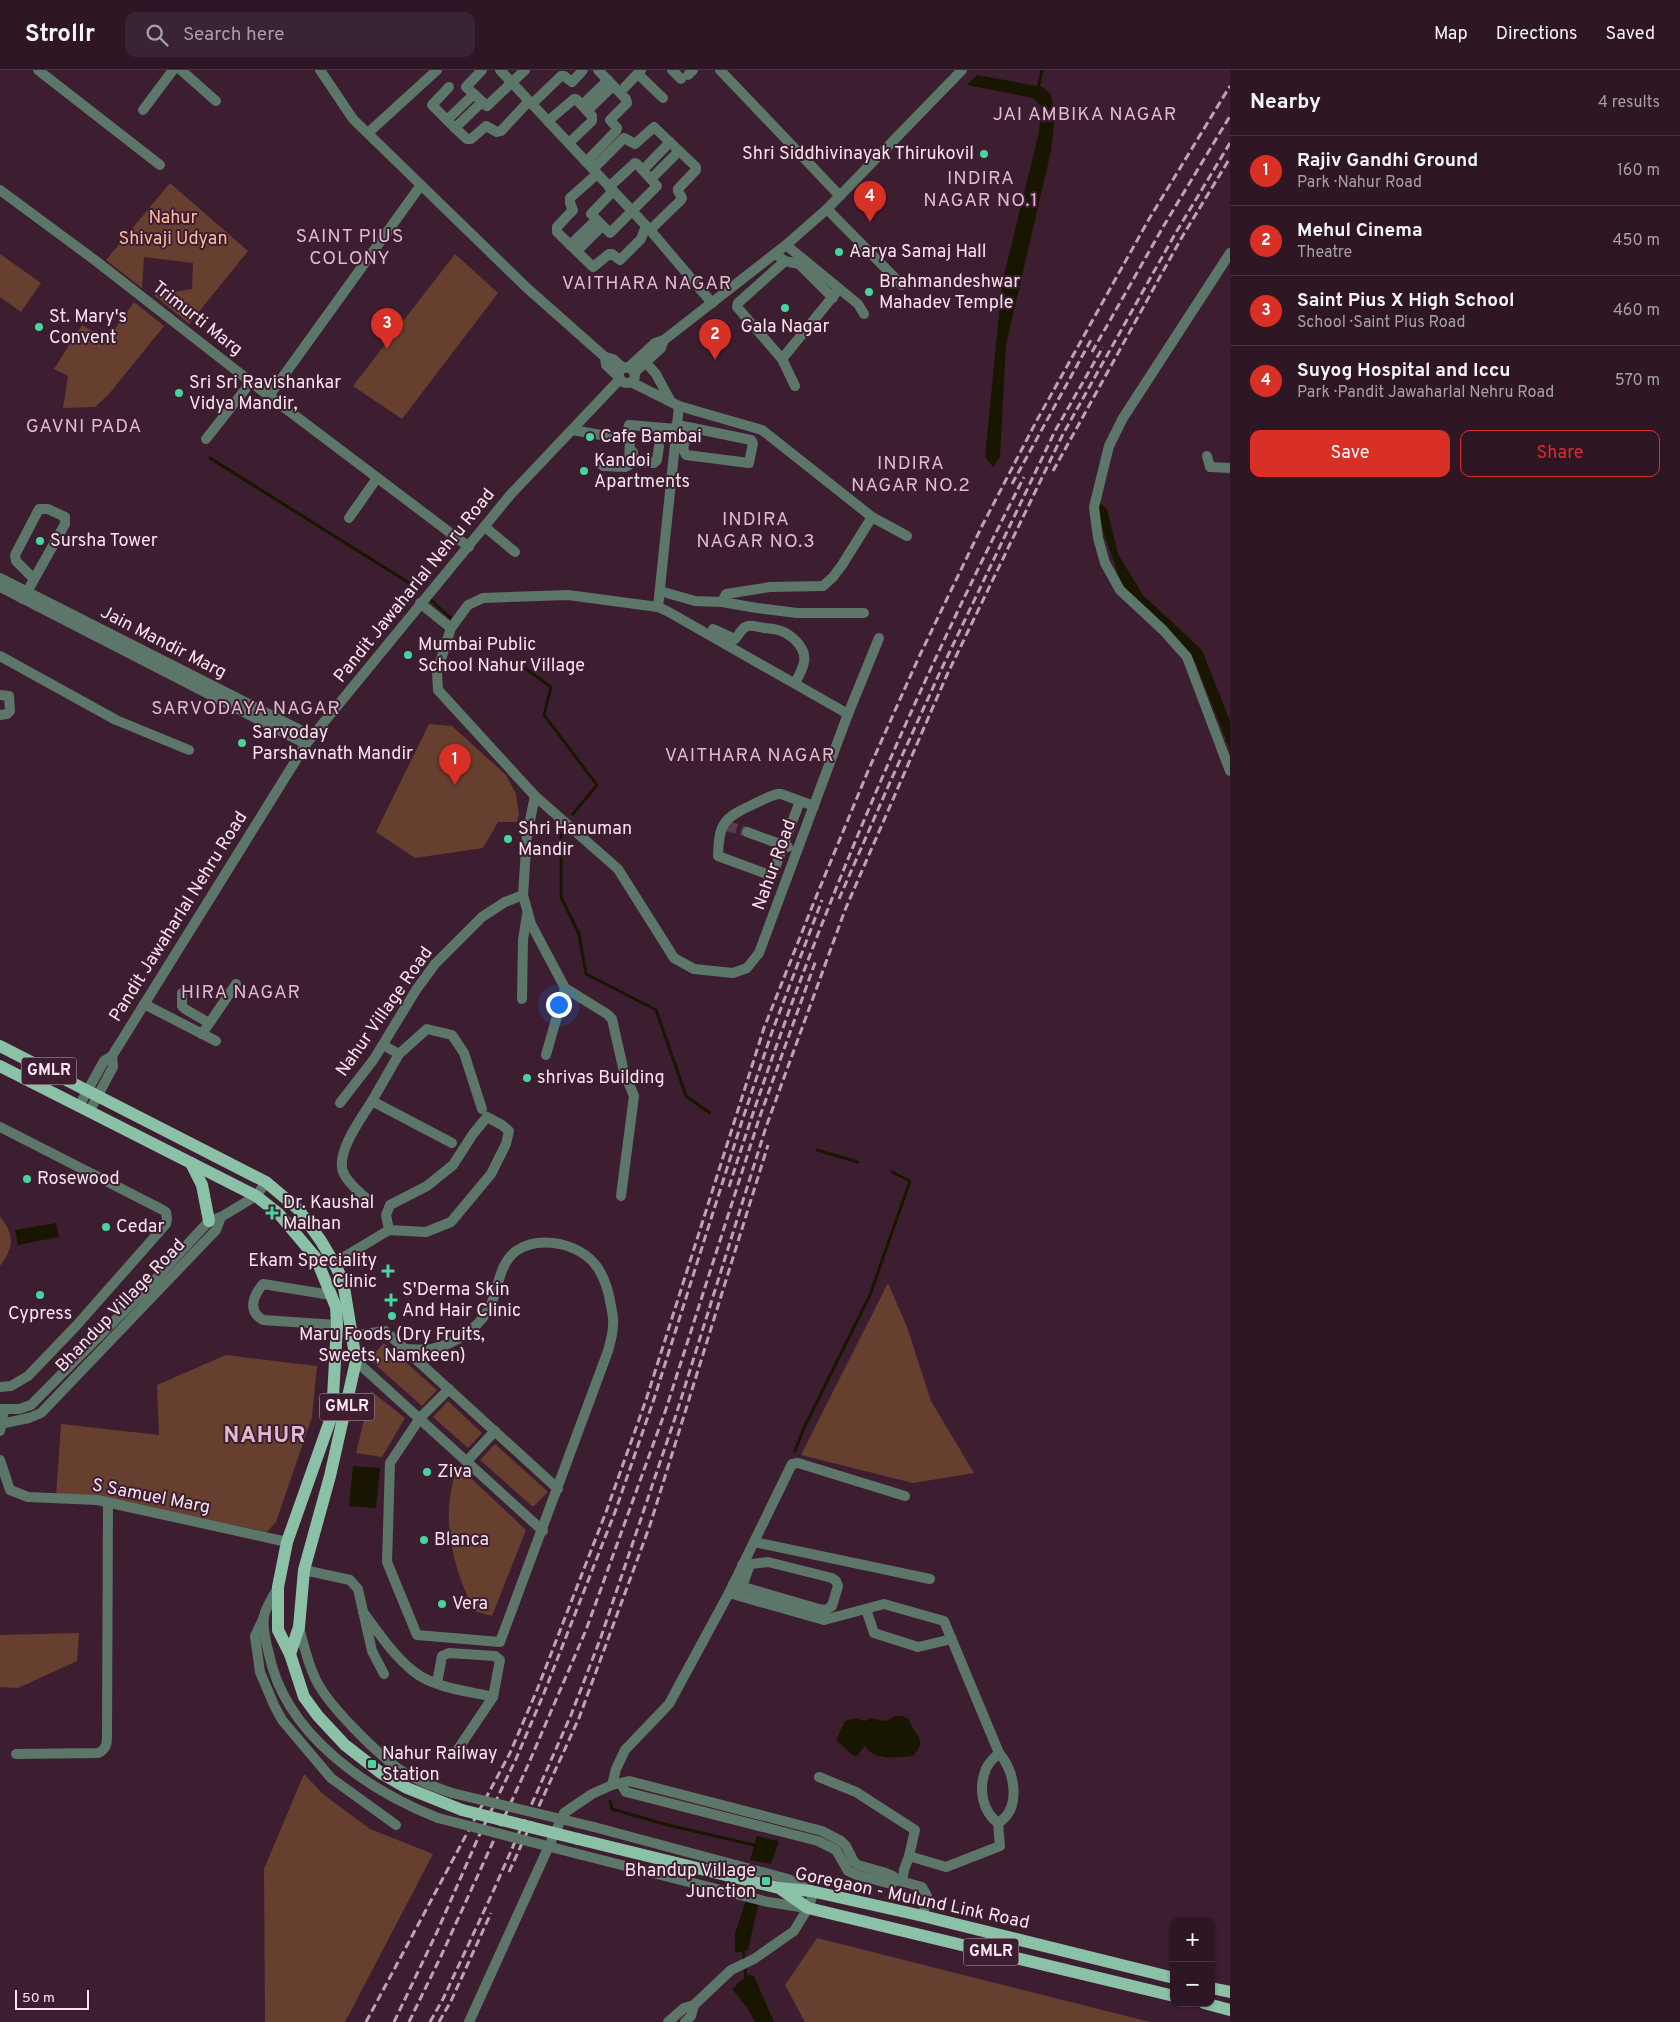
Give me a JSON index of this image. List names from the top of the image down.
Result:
{
  "streets": {
    "main road": ["GMLR", "Goregaon - Mulund Link Road"],
    "street": [
      "Trimurti Marg",
      "Pandit Jawaharlal Nehru Road",
      "Jain Mandir Marg",
      "Nahur Road",
      "Nahur Village Road",
      "Bhandup Village Road",
      "S Samuel Marg"
    ]
  },
  "crossings": [
    ["Trimurti Marg", "Pandit Jawaharlal Nehru Road"],
    ["Pandit Jawaharlal Nehru Road", "Jain Mandir Marg"],
    ["Pandit Jawaharlal Nehru Road", "GMLR"],
    ["GMLR", "S Samuel Marg"]
  ],
  "districts": [
    "JAI AMBIKA NAGAR",
    "INDIRA NAGAR NO.1",
    "SAINT PIUS COLONY",
    "VAITHARA NAGAR",
    "GAVNI PADA",
    "INDIRA NAGAR NO.2",
    "INDIRA NAGAR NO.3",
    "SARVODAYA NAGAR",
    "VAITHARA NAGAR",
    "HIRA NAGAR",
    "NAHUR"
  ],
  "parks": ["Nahur Shivaji Udyan"],
  "places": {
    "other": [
      "Shri Siddhivinayak Thirukovil",
      "Aarya Samaj Hall",
      "Brahmandeshwar Mahadev Temple",
      "Gala Nagar",
      "St. Mary's Convent",
      "Sri Sri Ravishankar Vidya Mandir,",
      "Cafe Bambai",
      "Kandoi Apartments",
      "Sursha Tower",
      "Mumbai Public School Nahur Village",
      "Sarvoday Parshavnath Mandir",
      "Shri Hanuman Mandir",
      "shrivas Building",
      "Rosewood",
      "Cedar",
      "Cypress",
      "Maru Foods (Dry Fruits, Sweets, Namkeen)",
      "Ziva",
      "Blanca",
      "Vera"
    ],
    "health": ["Dr. Kaushal Malhan", "Ekam Speciality Clinic", "S'Derma Skin And Hair Clinic"],
    "transit": ["Nahur Railway Station", "Bhandup Village Junction"]
  },
  "scale_bar": "50 m",
  "page": {
    "header": "Strollr",
    "search": "Search here",
    "nav": ["Map", "Directions", "Saved"],
    "heading": ["Nearby", "4 results"],
    "list": [
      {
        "mark": "1",
        "name": "Rajiv Gandhi Ground",
        "note": "Park · Nahur Road",
        "value": "160 m"
      },
      {
        "mark": "2",
        "name": "Mehul Cinema",
        "note": "Theatre",
        "value": "450 m"
      },
      {
        "mark": "3",
        "name": "Saint Pius X High School",
        "note": "School · Saint Pius Road",
        "value": "460 m"
      },
      {
        "mark": "4",
        "name": "Suyog Hospital and Iccu",
        "note": "Park · Pandit Jawaharlal Nehru Road",
        "value": "570 m"
      }
    ],
    "pins": [
      "4",
      "3",
      "2",
      "1"
    ],
    "buttons": ["Save", "Share"],
    "map_buttons": ["+", "−"],
    "scale": "50 m"
  }
}
